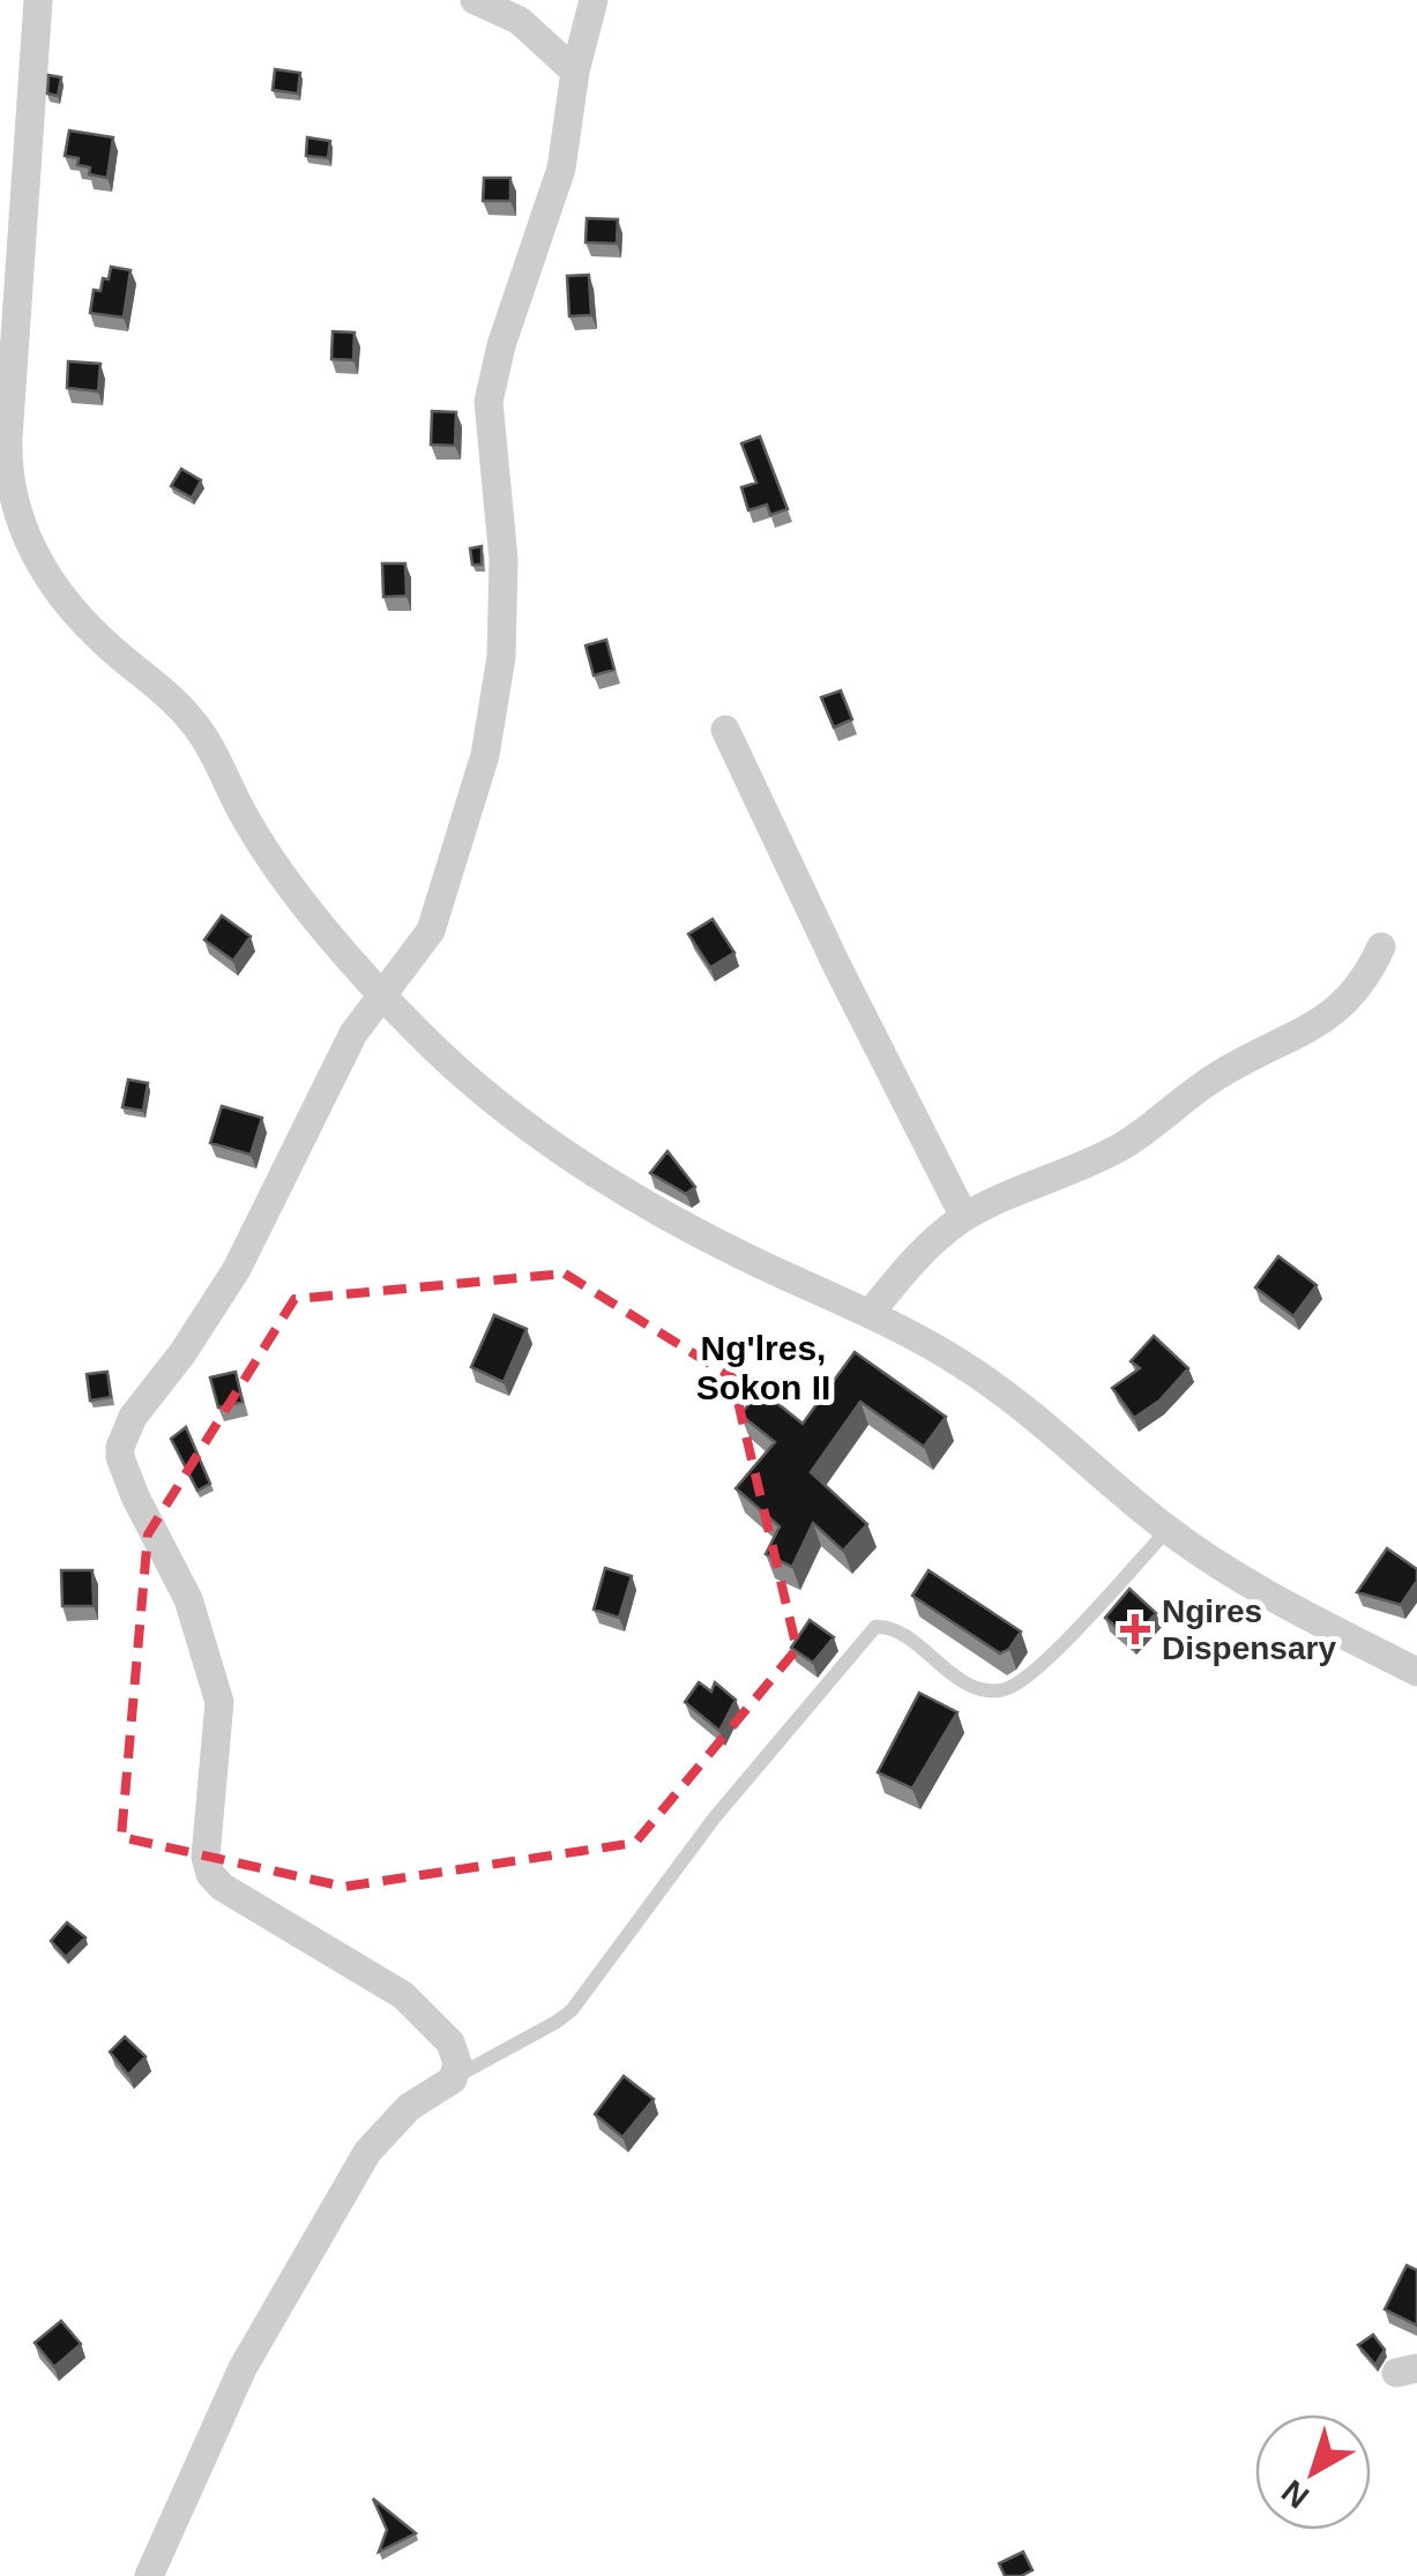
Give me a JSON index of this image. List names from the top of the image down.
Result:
{
  "districts": ["Ng'lres, Sokon II"],
  "places": {
    "health": ["Ngires Dispensary"]
  },
  "north": "bottom left"
}
